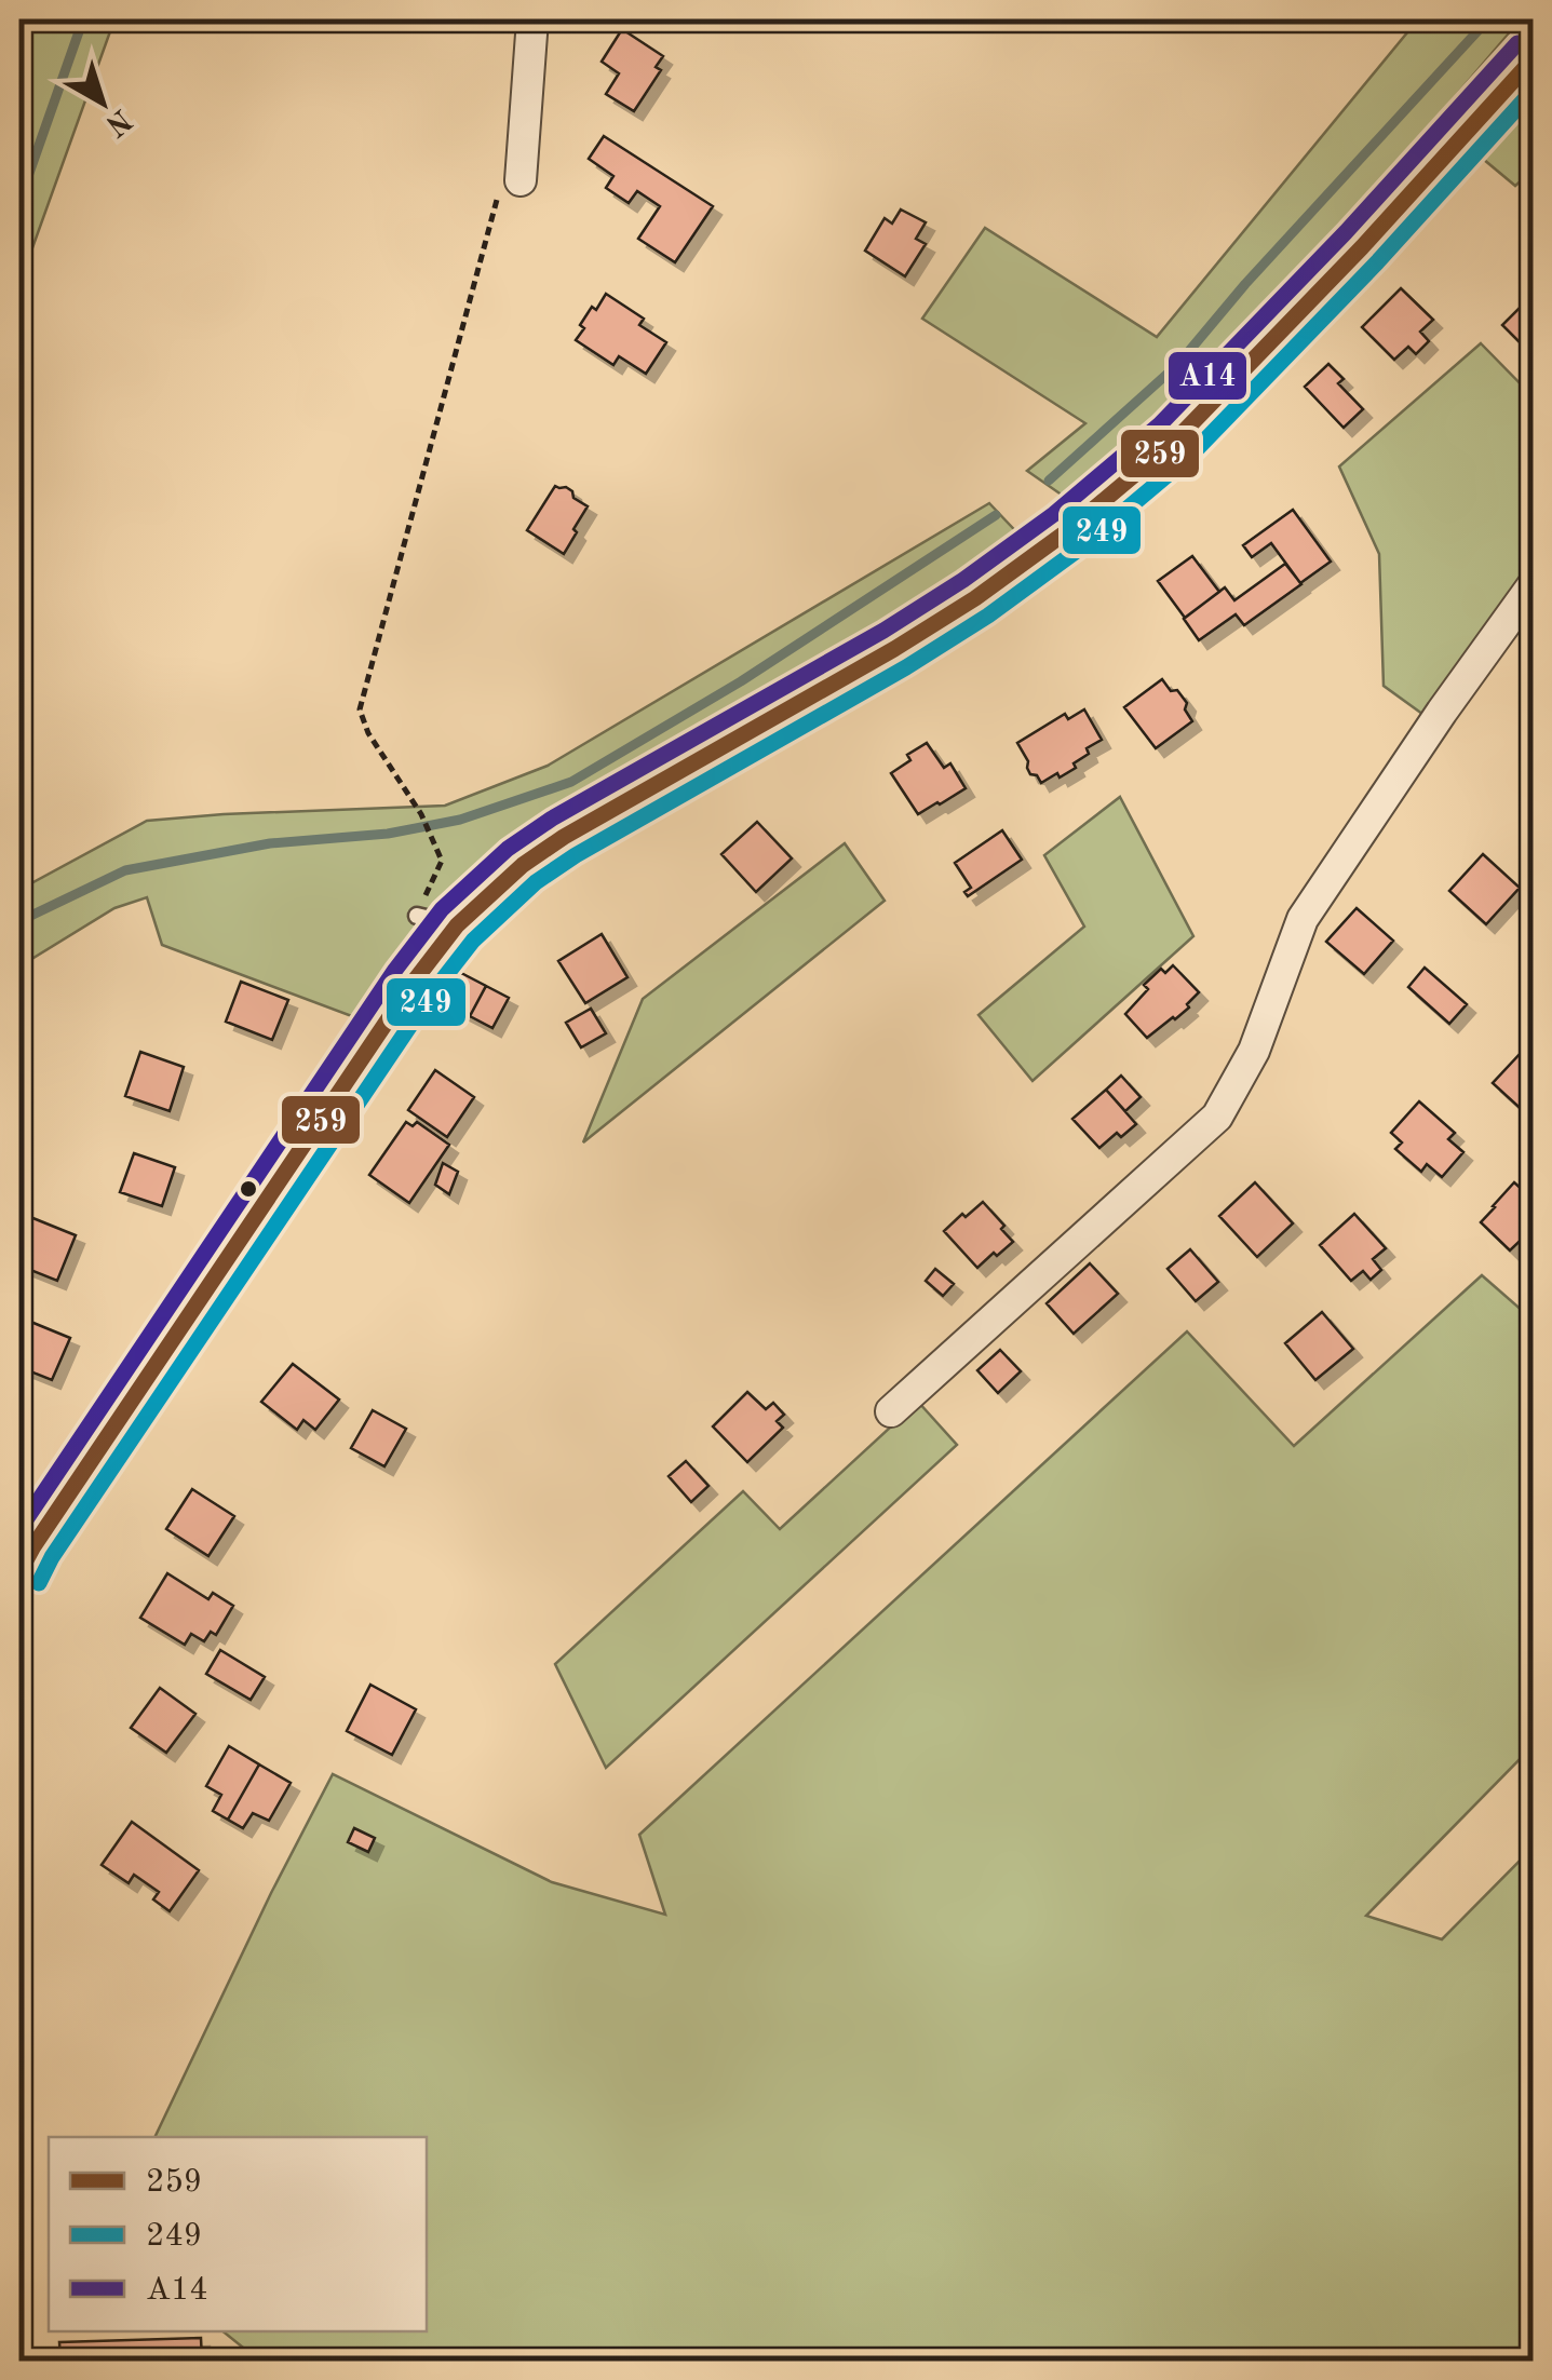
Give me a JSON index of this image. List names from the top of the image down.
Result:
{
  "lines": ["transit line A14", "transit line 259", "transit line 249"],
  "legend": ["259", "249", "A14"],
  "north": "bottom right"
}
